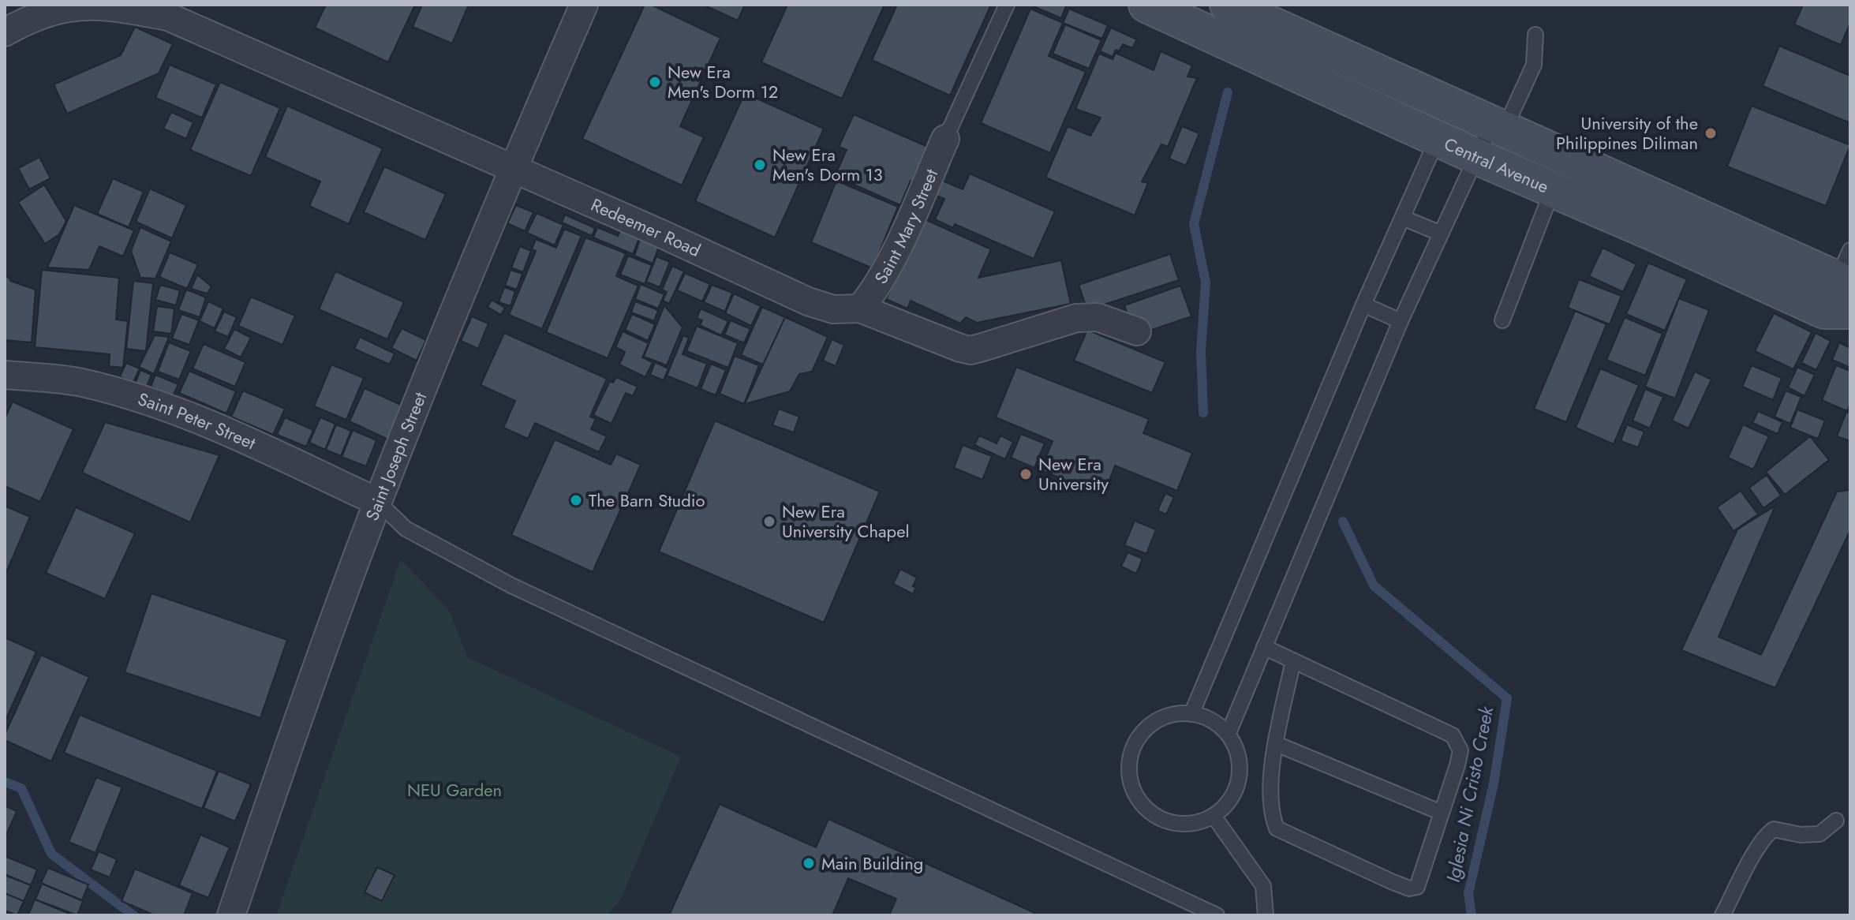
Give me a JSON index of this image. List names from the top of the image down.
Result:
{
  "streets": {
    "main road": ["Central Avenue"],
    "street": [
      "Saint Mary Street",
      "Redeemer Road",
      "Saint Peter Street",
      "Saint Joseph Street"
    ]
  },
  "crossings": [
    ["Saint Mary Street", "Redeemer Road"],
    ["Redeemer Road", "Saint Joseph Street"],
    ["Saint Peter Street", "Saint Joseph Street"]
  ],
  "water": ["Iglesia Ni Cristo Creek"],
  "parks": ["NEU Garden"],
  "places": [
    "New Era Men's Dorm 12",
    "University of the Philippines Diliman",
    "New Era Men's Dorm 13",
    "New Era University",
    "The Barn Studio",
    "New Era University Chapel",
    "Main Building"
  ]
}
